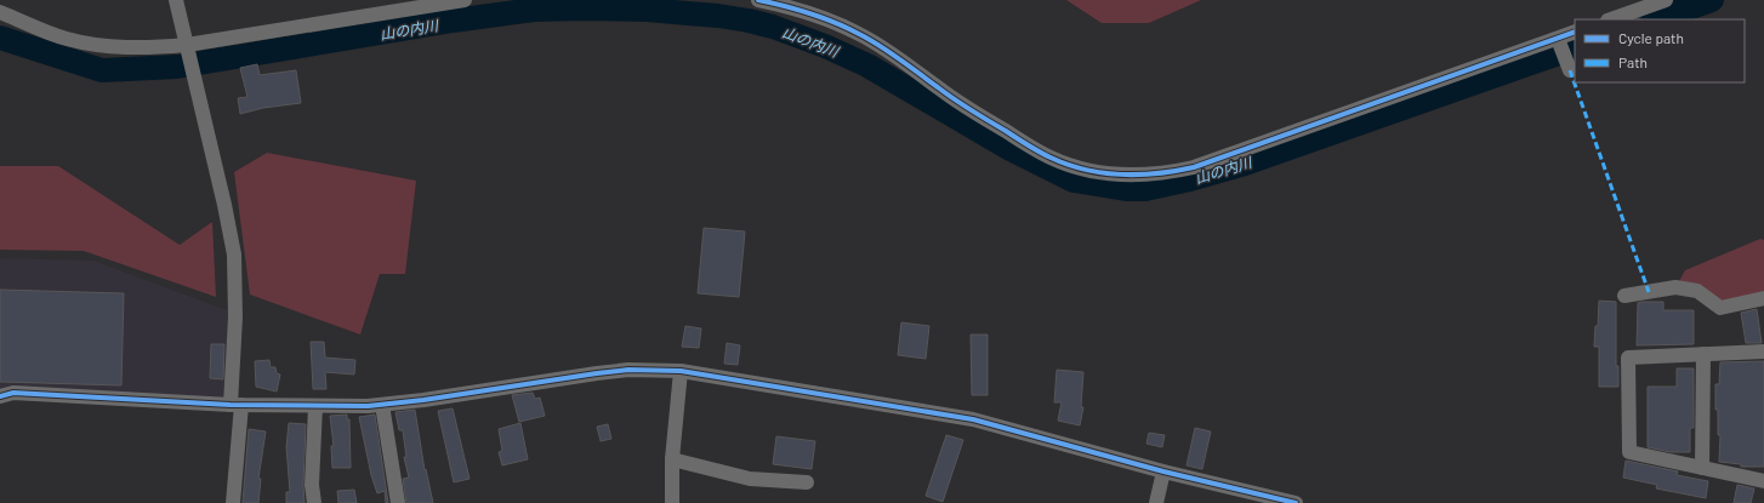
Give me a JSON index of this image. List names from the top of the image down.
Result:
{
  "water": ["山の内川"],
  "legend": ["Cycle path", "Path"]
}
